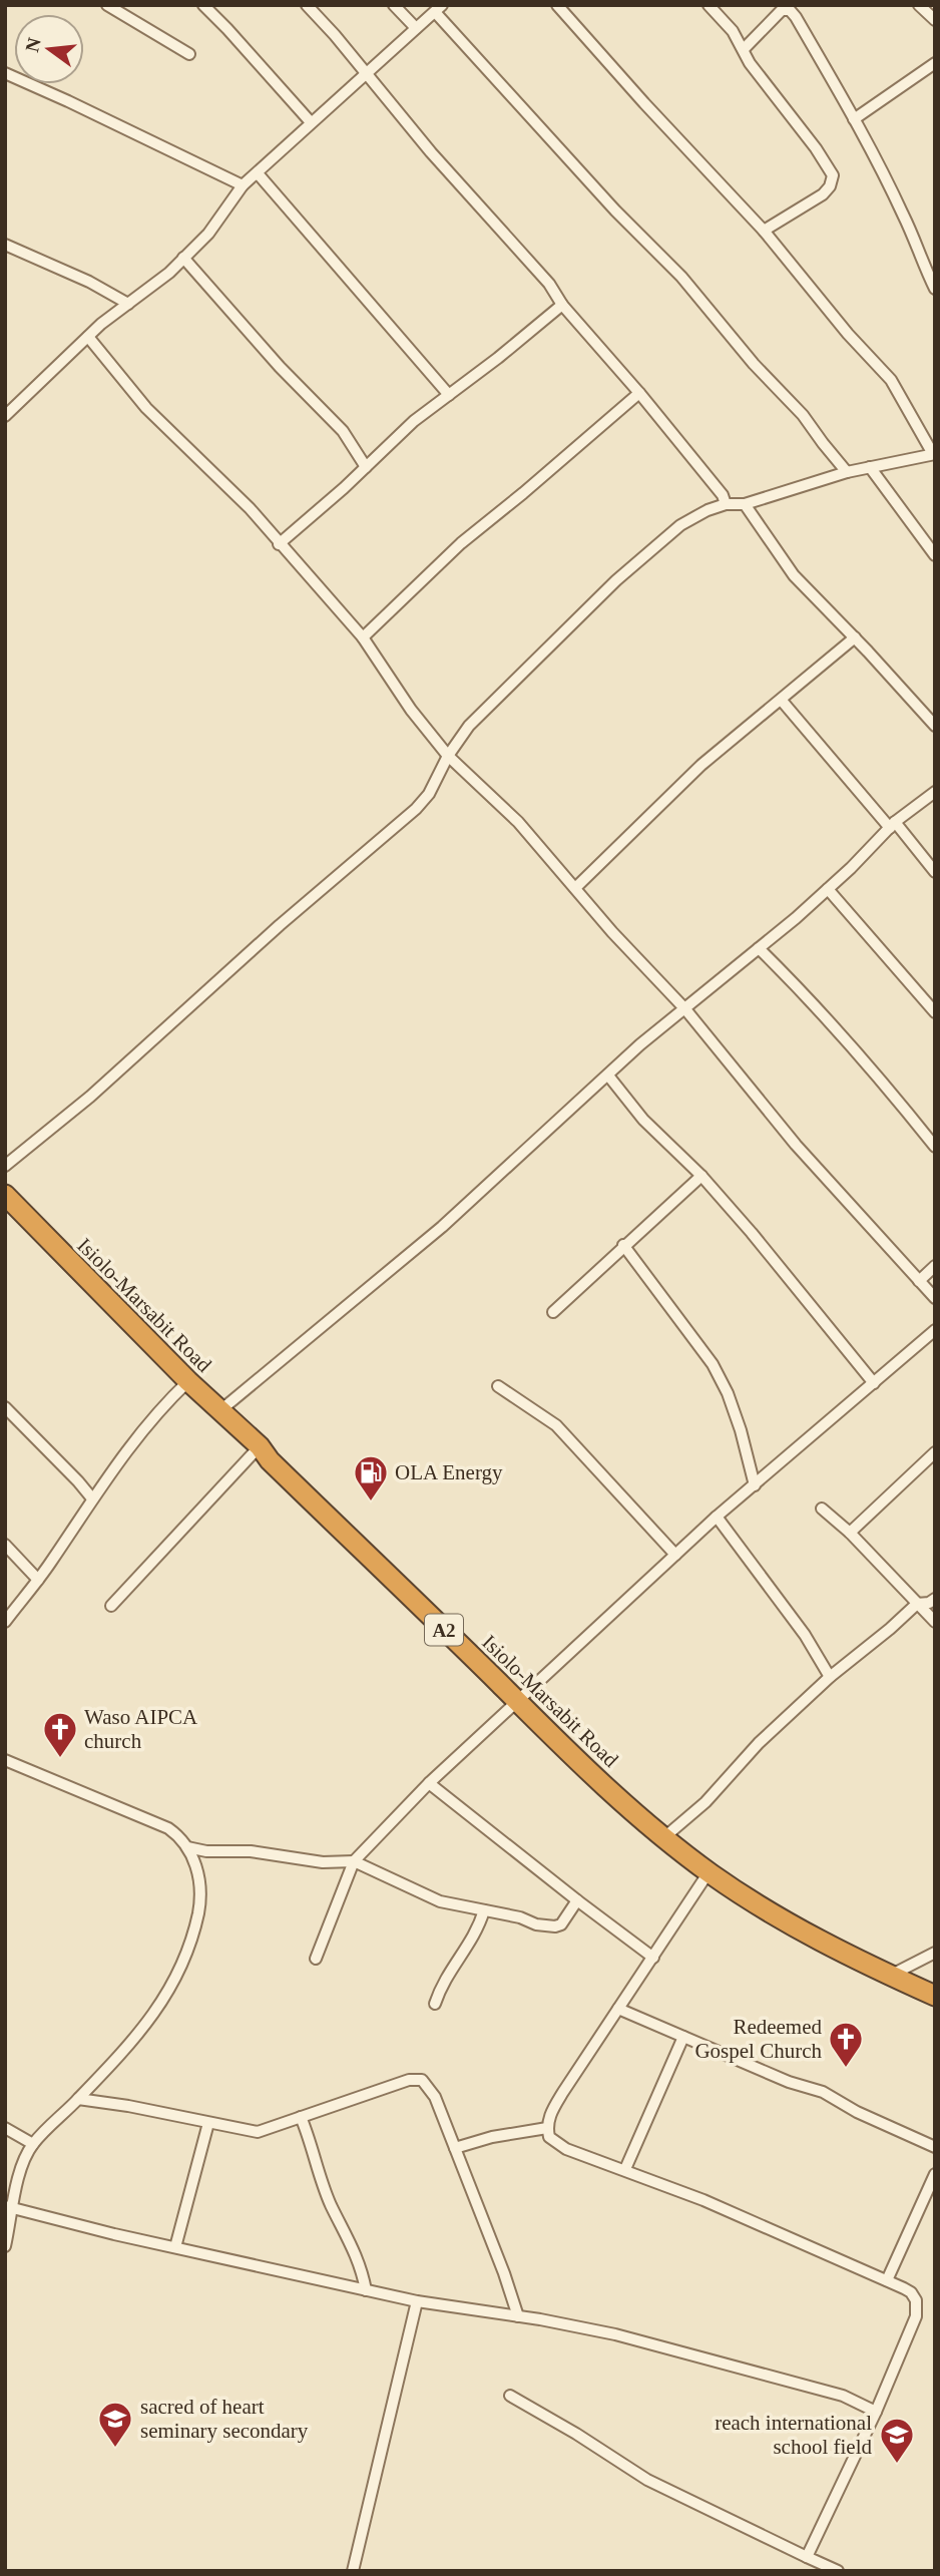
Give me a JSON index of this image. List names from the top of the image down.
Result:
{
  "streets": {
    "highway": ["Isiolo-Marsabit Road", "A2"]
  },
  "places": {
    "fuel station": ["OLA Energy"],
    "church": ["Waso AIPCA church", "Redeemed Gospel Church"],
    "school or university": ["sacred of heart seminary secondary", "reach international school field"]
  },
  "north": "left"
}
